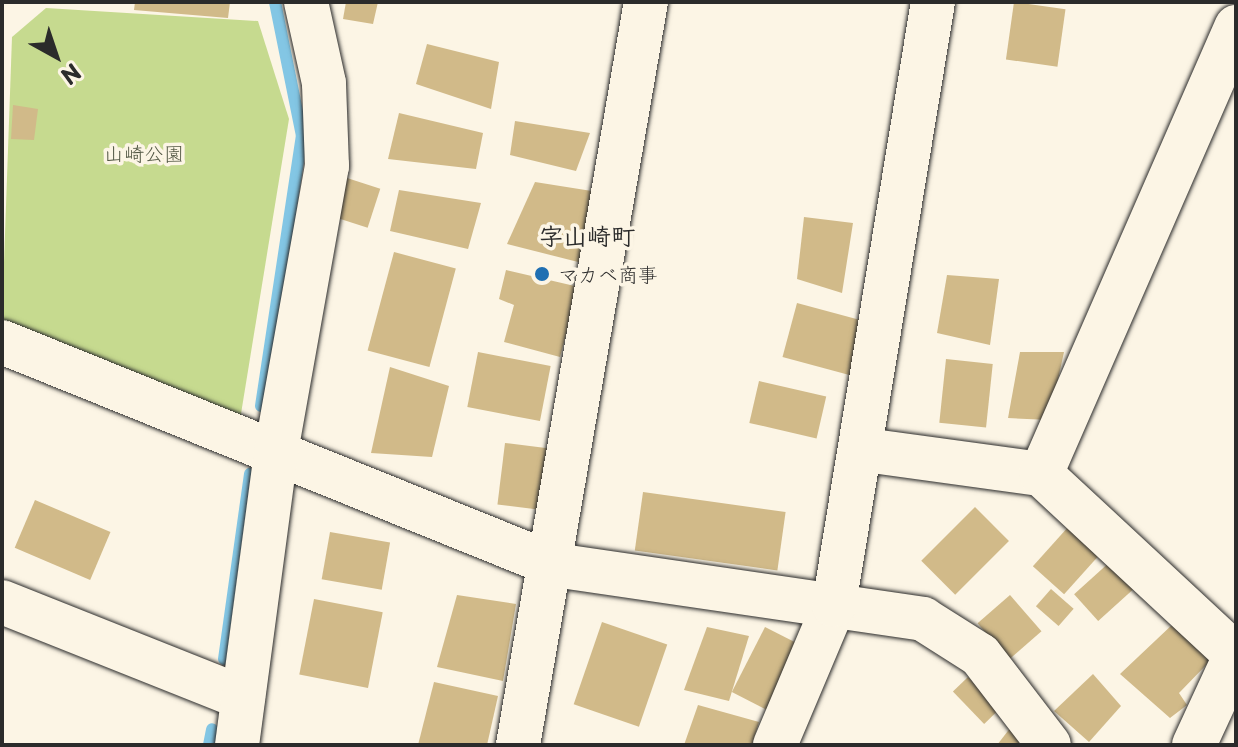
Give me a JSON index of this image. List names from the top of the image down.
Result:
{
  "districts": ["字山崎町"],
  "parks": ["山崎公園"],
  "places": ["マカベ商事"],
  "north": "bottom right"
}
